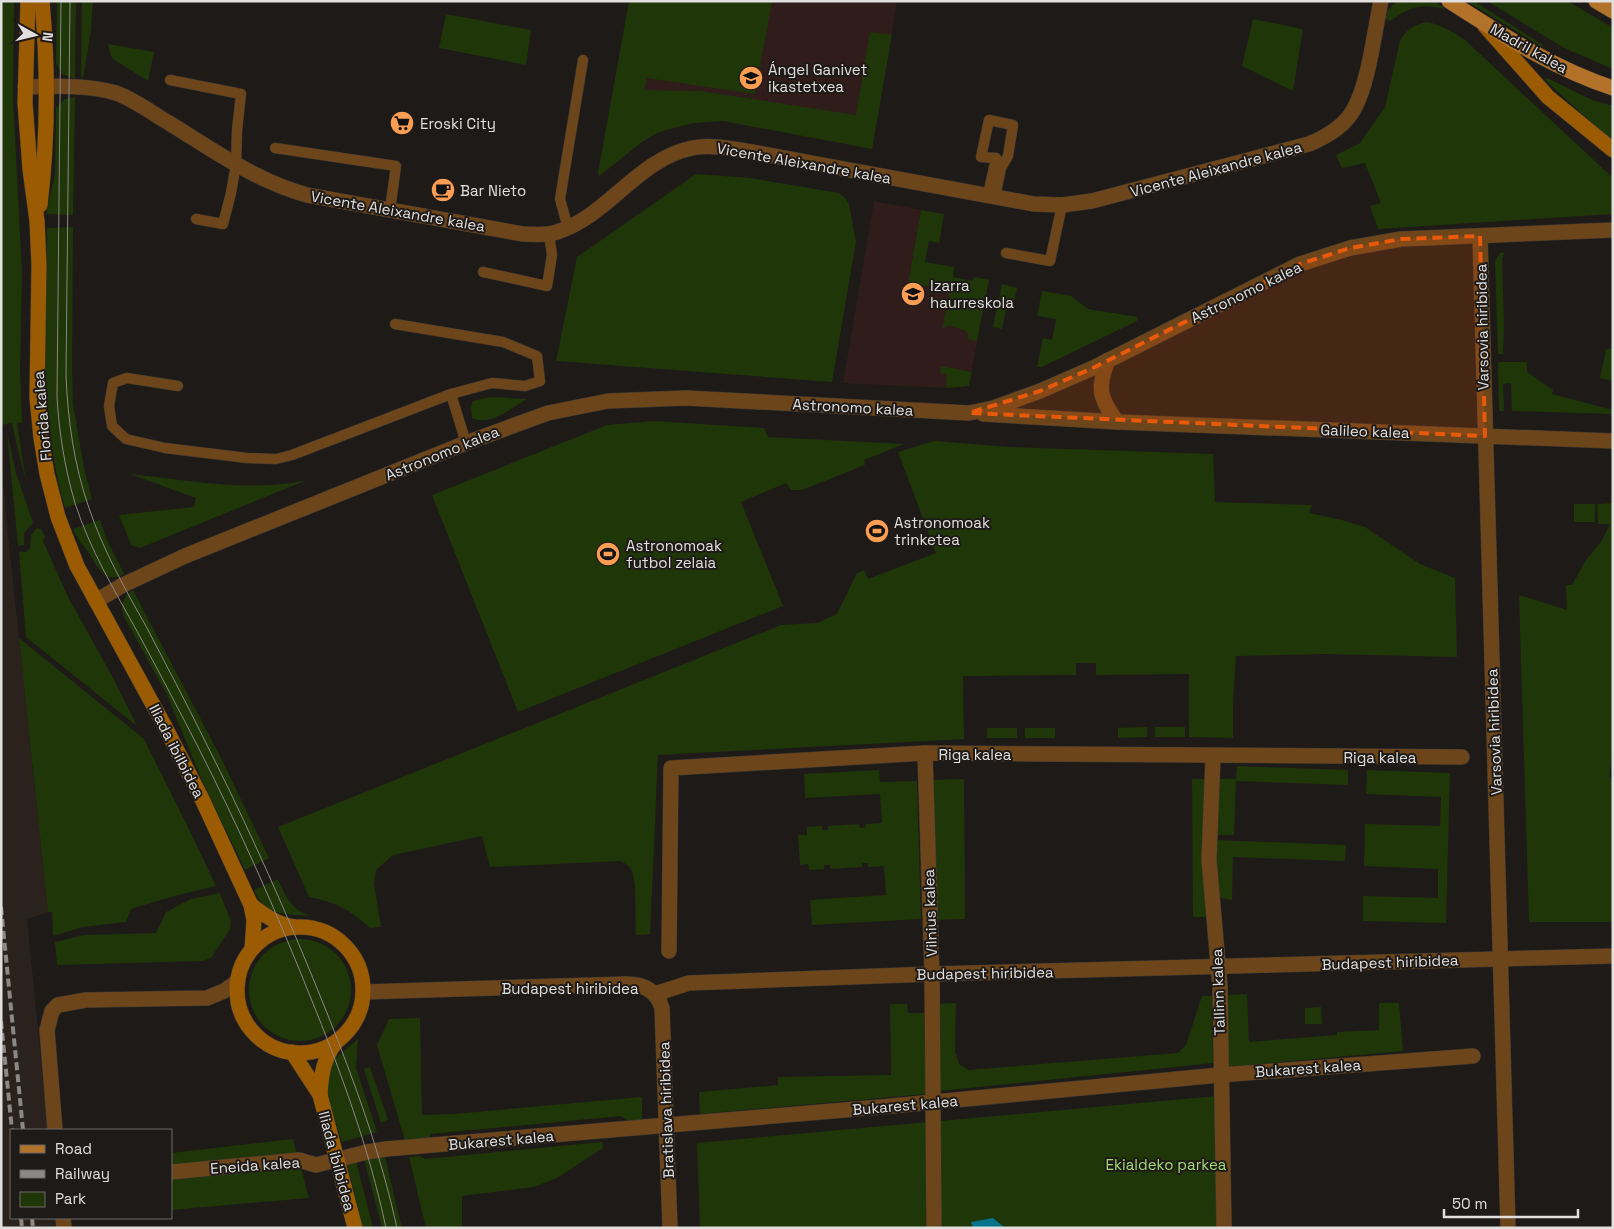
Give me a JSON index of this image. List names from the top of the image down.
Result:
{
  "streets": {
    "main road": ["Madril kalea", "Florida kalea", "Iliada ibilbidea"],
    "street": [
      "Vicente Aleixandre kalea",
      "Astronomo kalea",
      "Varsovia hiribidea",
      "Galileo kalea",
      "Riga kalea",
      "Vilnius kalea",
      "Budapest hiribidea",
      "Tallinn kalea",
      "Bukarest kalea",
      "Bratislava hiribidea",
      "Eneida kalea"
    ]
  },
  "crossings": [
    ["Astronomo kalea", "Varsovia hiribidea"],
    ["Astronomo kalea", "Florida kalea"],
    ["Astronomo kalea", "Galileo kalea"],
    ["Astronomo kalea", "Iliada ibilbidea"],
    ["Varsovia hiribidea", "Galileo kalea"],
    ["Varsovia hiribidea", "Budapest hiribidea"],
    ["Florida kalea", "Iliada ibilbidea"],
    ["Iliada ibilbidea", "Budapest hiribidea"],
    ["Iliada ibilbidea", "Bukarest kalea"],
    ["Iliada ibilbidea", "Eneida kalea"],
    ["Riga kalea", "Vilnius kalea"],
    ["Riga kalea", "Tallinn kalea"],
    ["Vilnius kalea", "Budapest hiribidea"],
    ["Vilnius kalea", "Bukarest kalea"],
    ["Budapest hiribidea", "Tallinn kalea"],
    ["Budapest hiribidea", "Bratislava hiribidea"],
    ["Tallinn kalea", "Bukarest kalea"],
    ["Bukarest kalea", "Bratislava hiribidea"],
    ["Bukarest kalea", "Eneida kalea"]
  ],
  "parks": ["Ekialdeko parkea"],
  "places": {
    "school or university": ["Ángel Ganivet ikastetxea", "Izarra haurreskola"],
    "supermarket": ["Eroski City"],
    "cafe": ["Bar Nieto"],
    "sports": ["Astronomoak trinketea", "Astronomoak futbol zelaia"]
  },
  "legend": ["Road", "Railway", "Park"],
  "scale_bar": "50 m",
  "north": "right"
}
